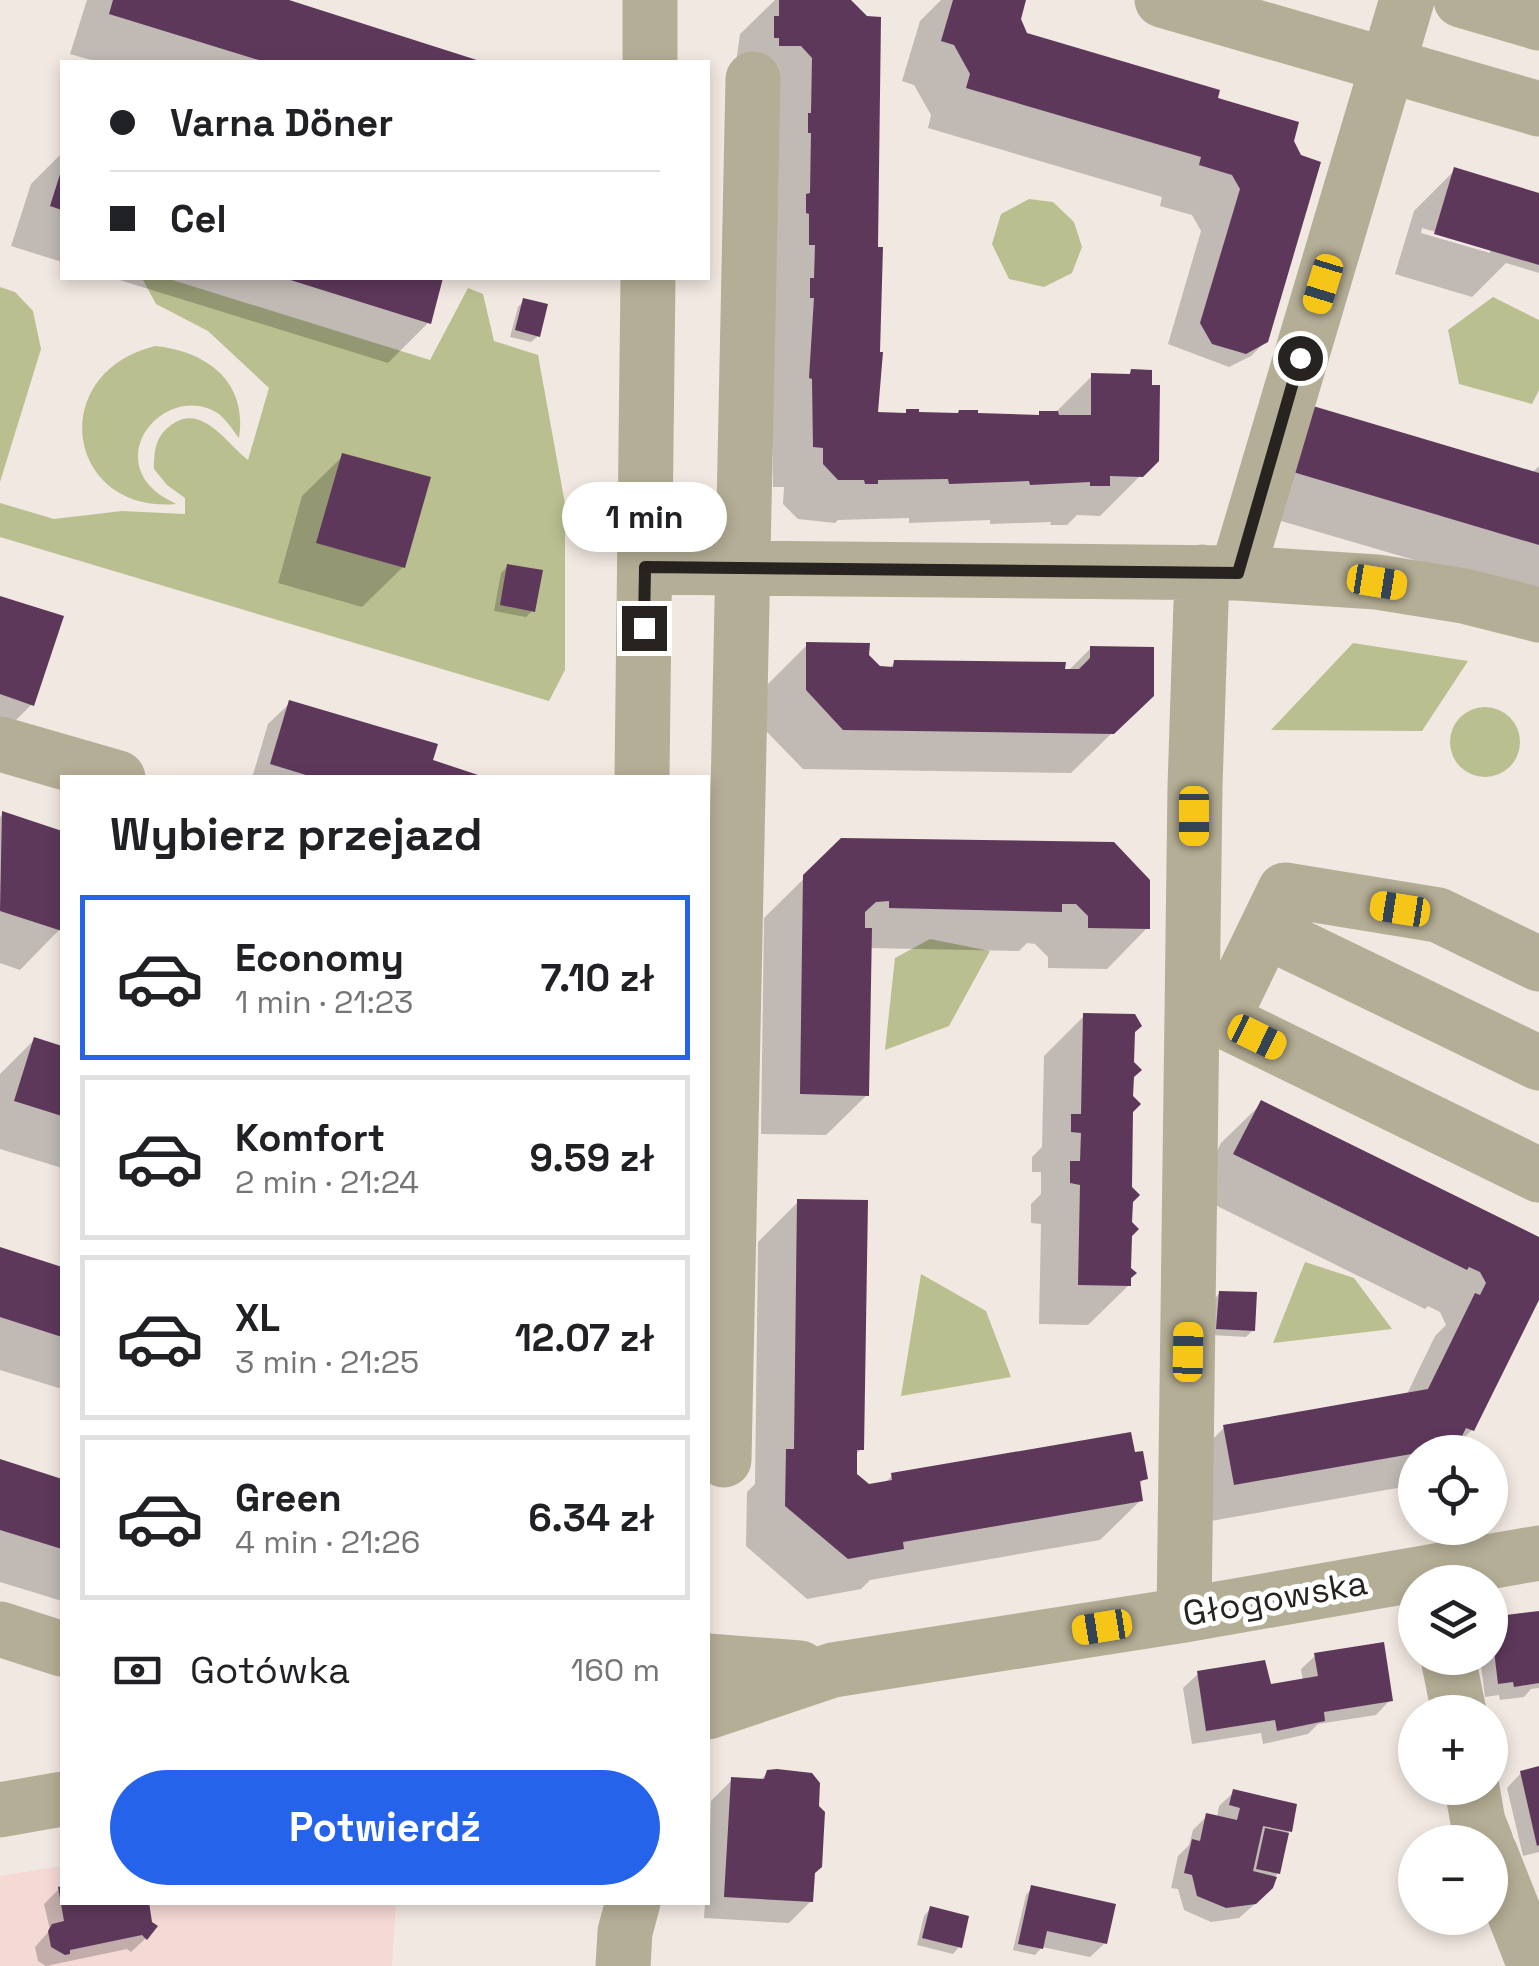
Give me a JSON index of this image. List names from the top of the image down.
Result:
{
  "streets": {
    "street": ["Głogowska"]
  },
  "page": {
    "banner": ["Varna Döner", "Cel"],
    "bubble": "1 min",
    "heading": "Wybierz przejazd",
    "list": [
      {
        "name": "Economy",
        "note": "1 min · 21:23",
        "value": "7.10 zł"
      },
      {
        "name": "Komfort",
        "note": "2 min · 21:24",
        "value": "9.59 zł"
      },
      {
        "name": "XL",
        "note": "3 min · 21:25",
        "value": "12.07 zł"
      },
      {
        "name": "Green",
        "note": "4 min · 21:26",
        "value": "6.34 zł"
      }
    ],
    "map_buttons": ["+", "−"],
    "pay": ["Gotówka", "160 m"],
    "buttons": "Potwierdź"
  }
}
